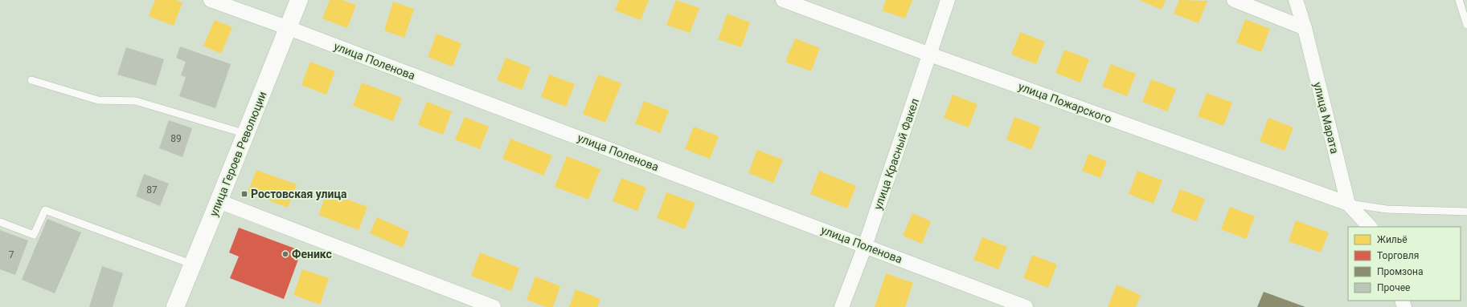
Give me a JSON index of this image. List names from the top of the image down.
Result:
{
  "streets": {
    "street": [
      "улица Поленова",
      "улица Пожарского",
      "улица Марата",
      "улица Героев Революции",
      "улица Красный Факел"
    ]
  },
  "crossings": [
    ["улица Поленова", "улица Героев Революции"],
    ["улица Поленова", "улица Красный Факел"],
    ["улица Пожарского", "улица Марата"],
    ["улица Пожарского", "улица Красный Факел"]
  ],
  "places": {
    "transit": ["Ростовская улица"],
    "other": ["Феникс"]
  },
  "house_numbers": ["89", "87", "7"],
  "legend": [
    "Жильё",
    "Торговля",
    "Промзона",
    "Прочее"
  ]
}
